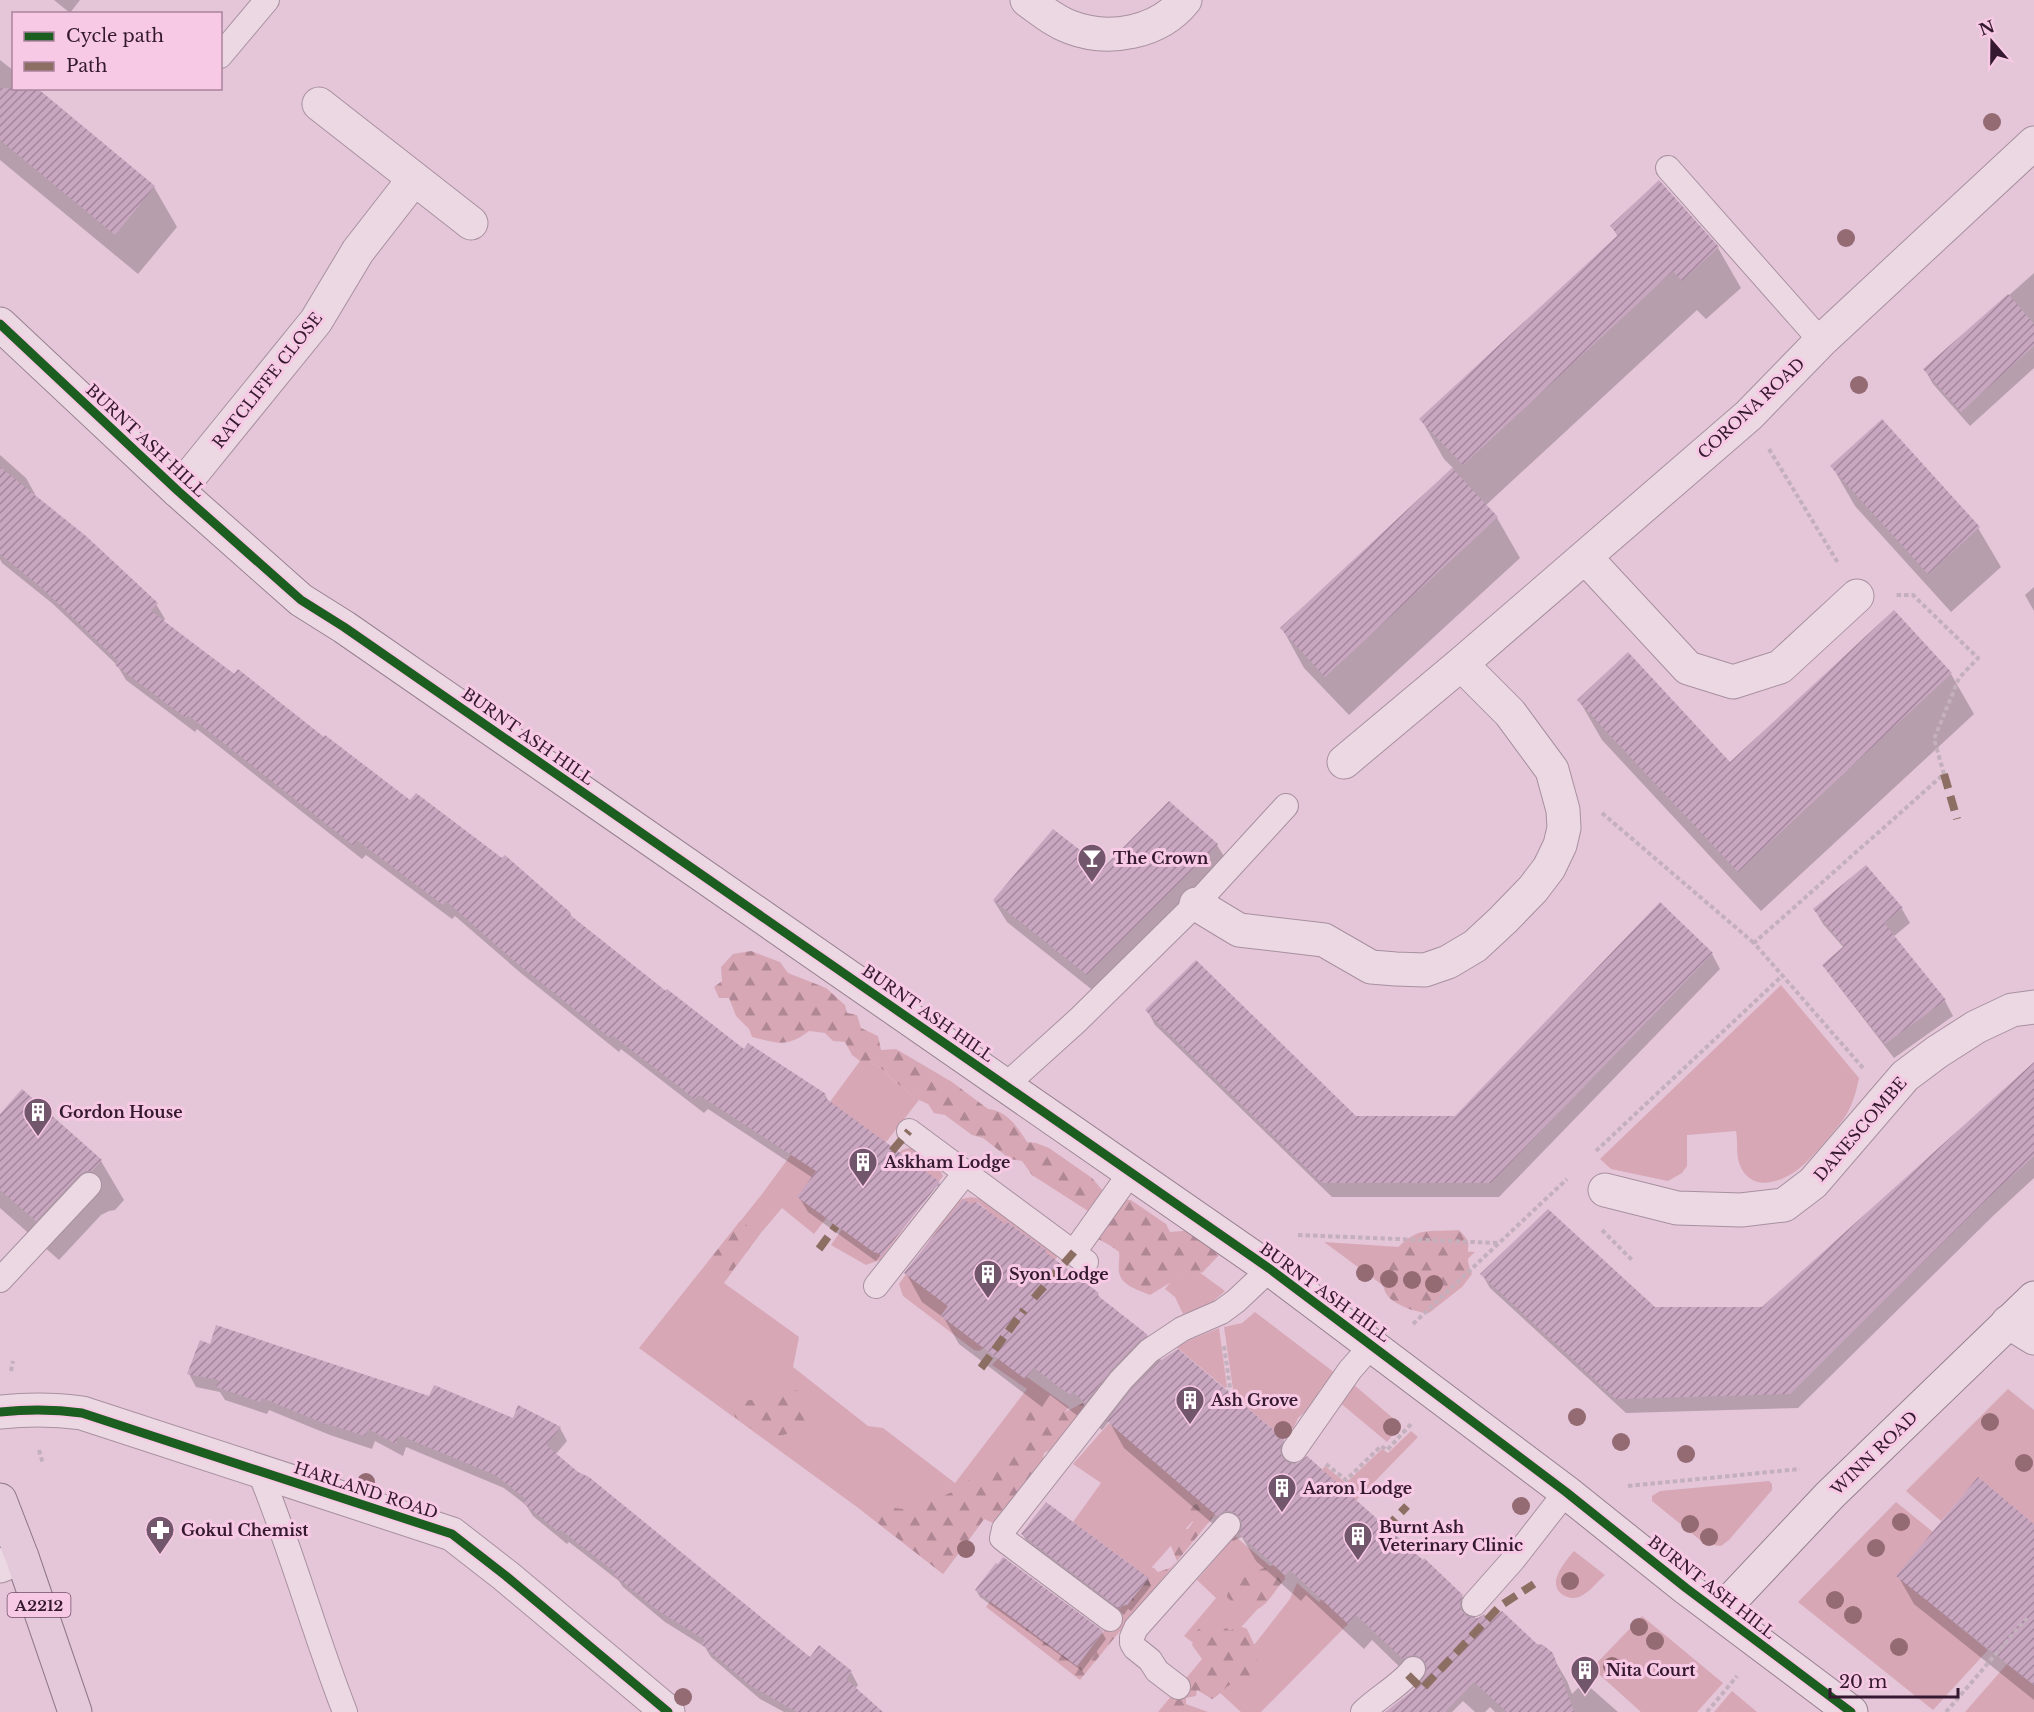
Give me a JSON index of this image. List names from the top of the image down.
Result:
{
  "streets": {
    "main road": ["A2212"],
    "street": [
      "RATCLIFFE CLOSE",
      "CORONA ROAD",
      "BURNT ASH HILL",
      "DANESCOMBE",
      "WINN ROAD",
      "HARLAND ROAD"
    ]
  },
  "crossings": [
    ["RATCLIFFE CLOSE", "BURNT ASH HILL"],
    ["BURNT ASH HILL", "WINN ROAD"]
  ],
  "places": {
    "bar": ["The Crown"],
    "building": [
      "Gordon House",
      "Askham Lodge",
      "Syon Lodge",
      "Ash Grove",
      "Aaron Lodge",
      "Burnt Ash Veterinary Clinic",
      "Nita Court"
    ],
    "pharmacy": ["Gokul Chemist"]
  },
  "legend": ["Cycle path", "Path"],
  "scale_bar": "20 m",
  "north": "top"
}
